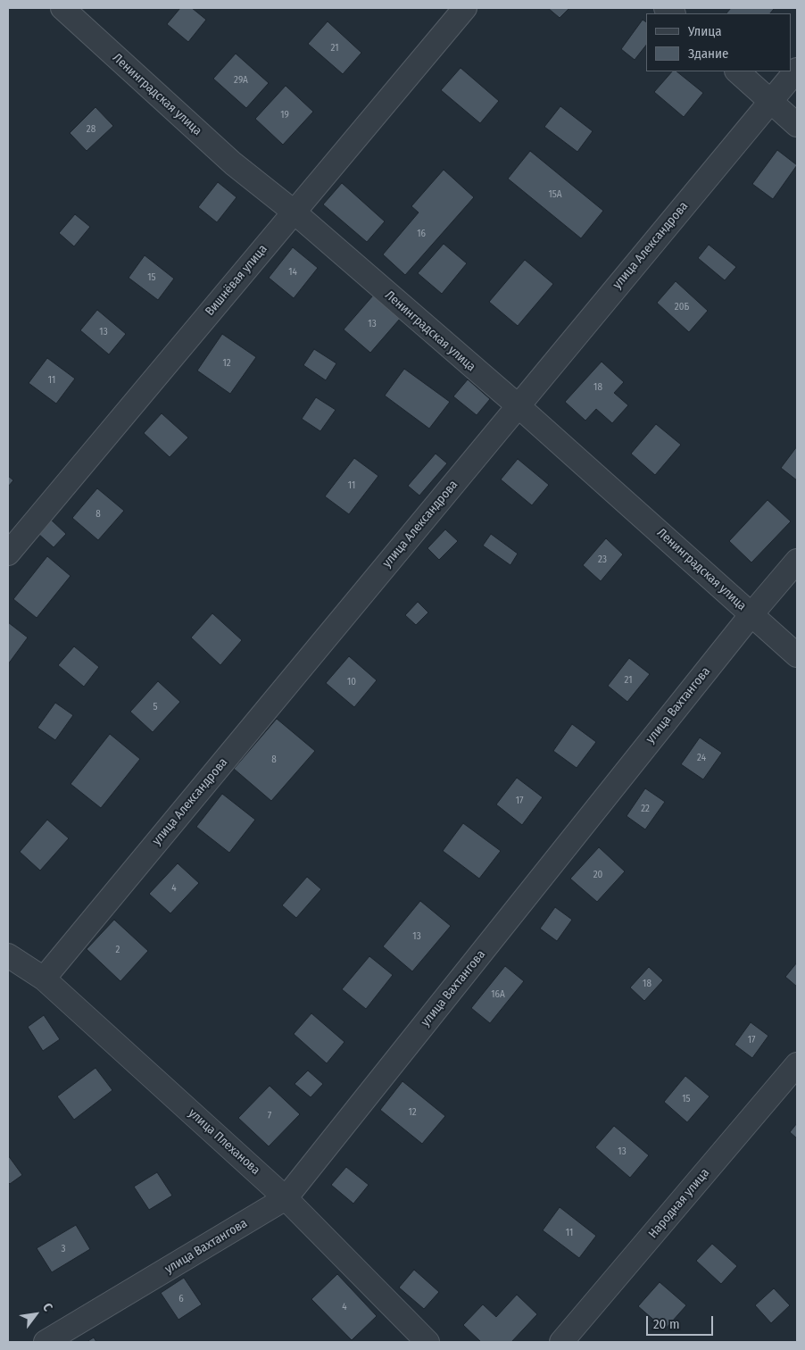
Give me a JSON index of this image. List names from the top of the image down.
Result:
{
  "streets": {
    "street": [
      "Ленинградская улица",
      "улица Александрова",
      "Вишнёвая улица",
      "улица Вахтангова",
      "улица Плеханова",
      "Народная улица"
    ]
  },
  "crossings": [
    ["Ленинградская улица", "улица Александрова"],
    ["Ленинградская улица", "Вишнёвая улица"],
    ["Ленинградская улица", "улица Вахтангова"],
    ["улица Александрова", "улица Плеханова"],
    ["улица Вахтангова", "улица Плеханова"]
  ],
  "house_numbers": [
    "21",
    "29А",
    "19",
    "28",
    "15А",
    "16",
    "14",
    "15",
    "20Б",
    "13",
    "13",
    "12",
    "11",
    "18",
    "11",
    "8",
    "23",
    "21",
    "10",
    "5",
    "24",
    "8",
    "17",
    "22",
    "20",
    "4",
    "13",
    "2",
    "18",
    "16А",
    "17",
    "15",
    "12",
    "7",
    "13",
    "11",
    "3",
    "6",
    "4"
  ],
  "legend": ["Улица", "Здание"],
  "scale_bar": "20 m",
  "north": "top right"
}
